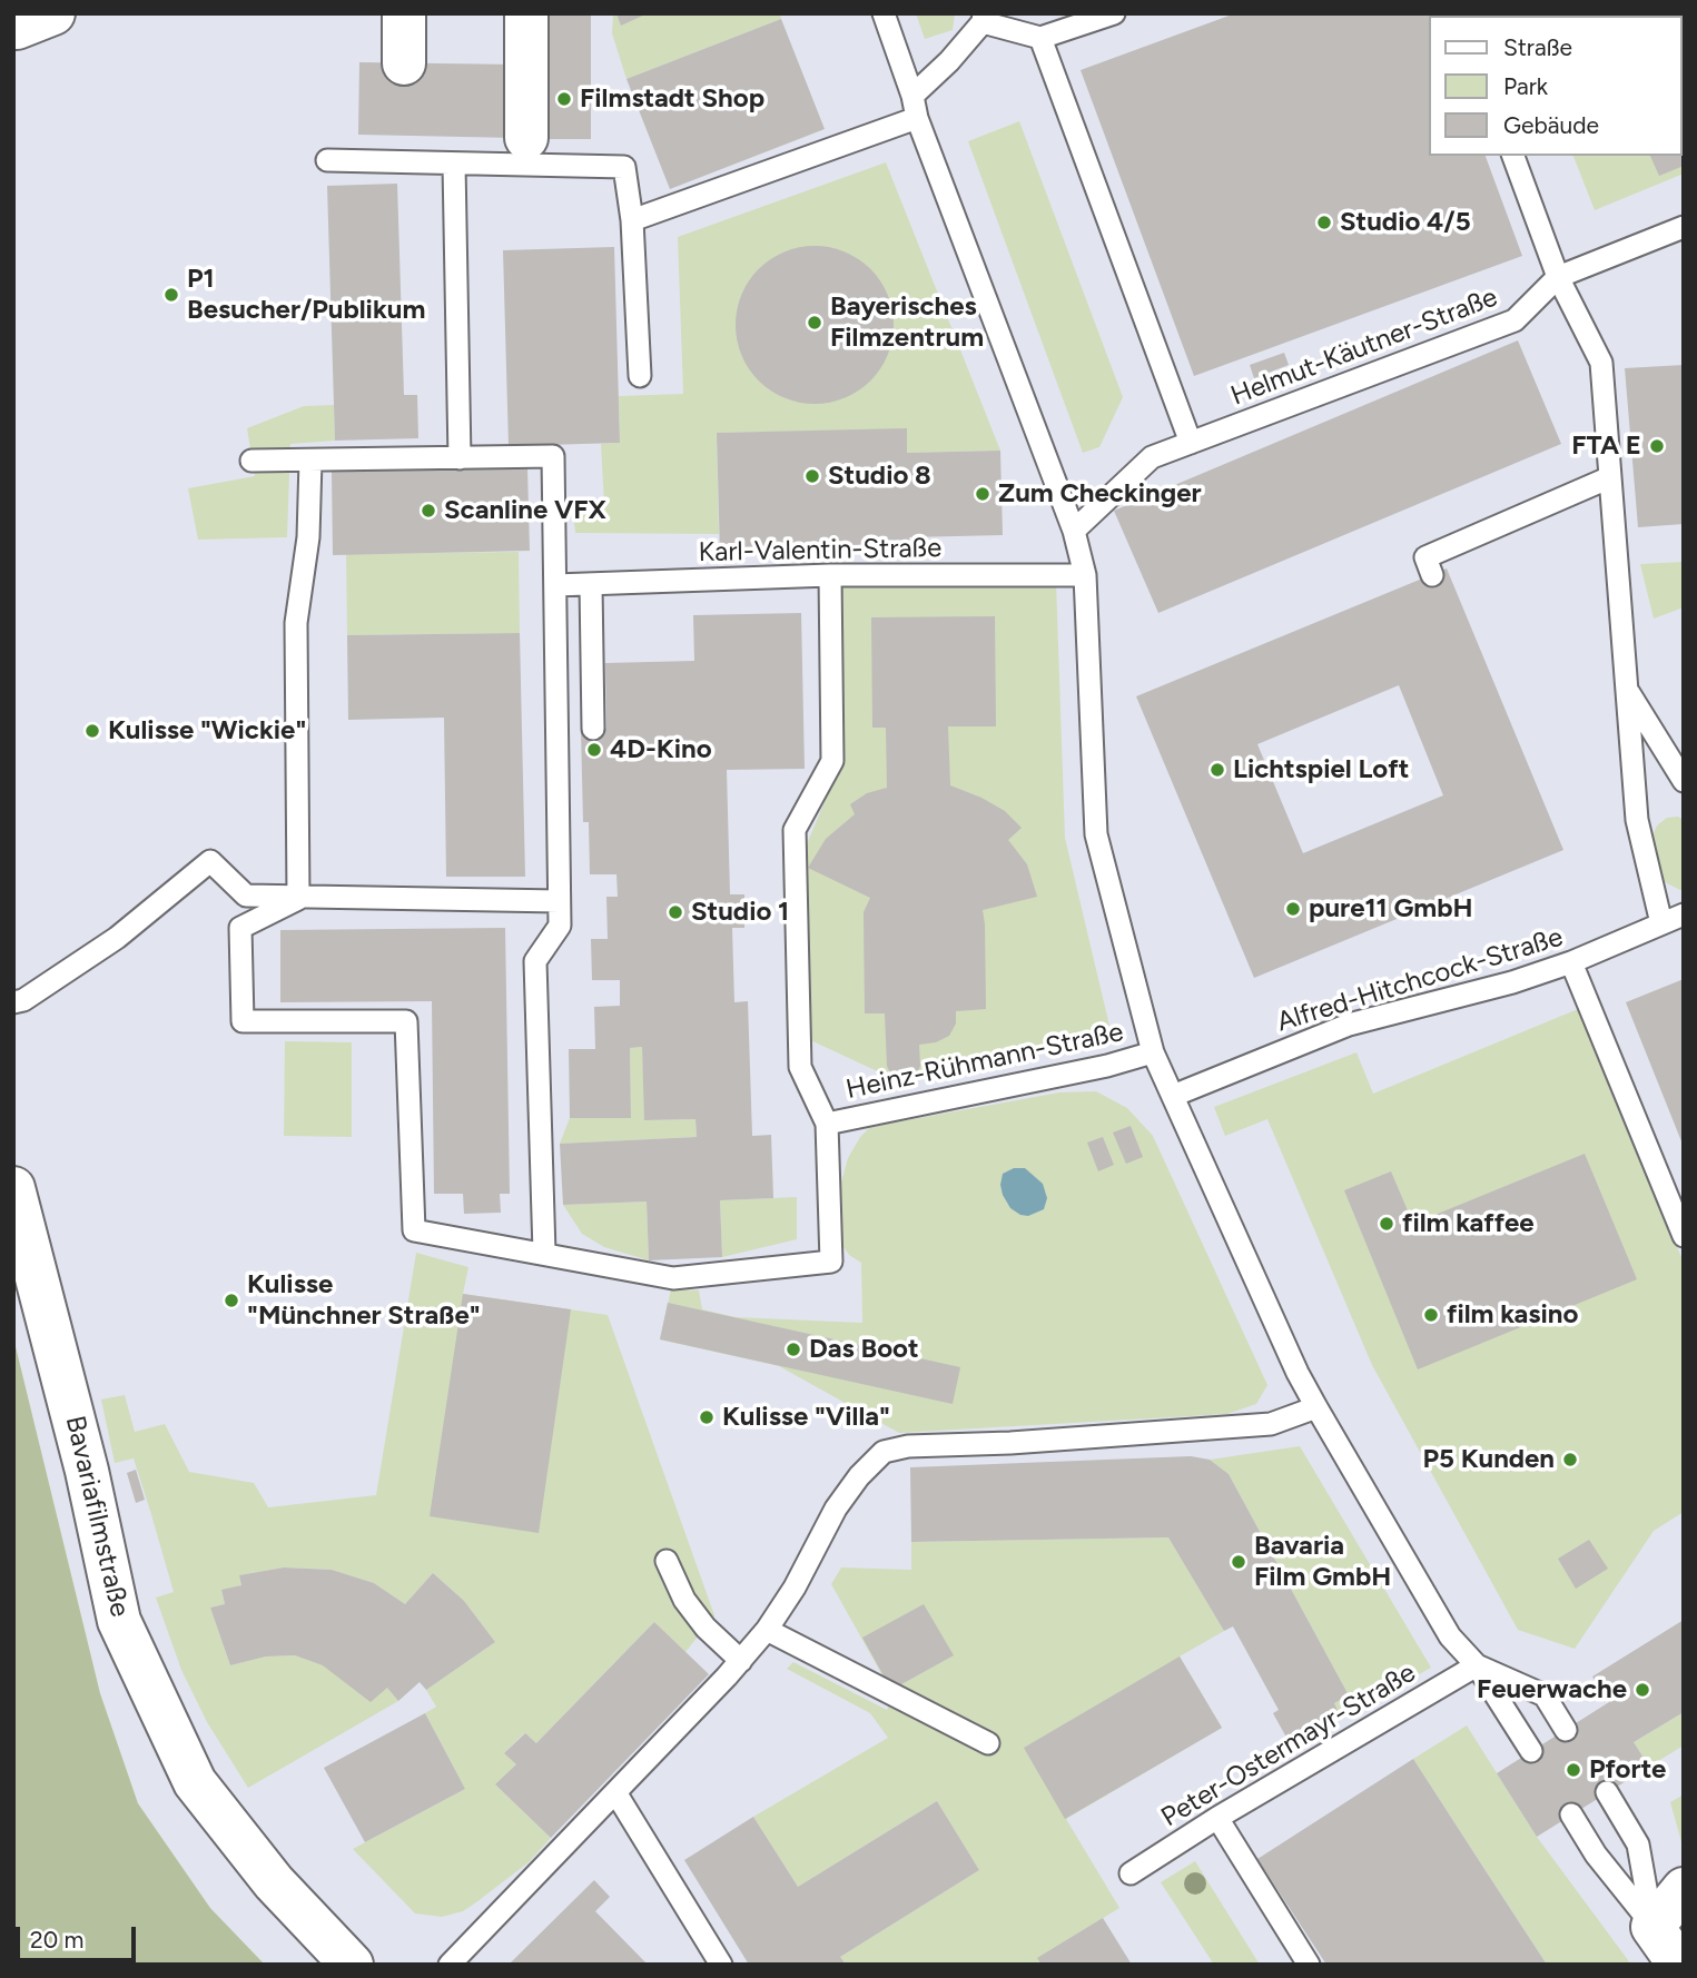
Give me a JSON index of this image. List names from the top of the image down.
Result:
{
  "streets": {
    "street": ["Bavariafilmstraße"],
    "lane": [
      "Helmut-Käutner-Straße",
      "Karl-Valentin-Straße",
      "Alfred-Hitchcock-Straße",
      "Heinz-Rühmann-Straße",
      "Peter-Ostermayr-Straße"
    ]
  },
  "places": [
    "Filmstadt Shop",
    "Studio 4/5",
    "P1 Besucher/Publikum",
    "Bayerisches Filmzentrum",
    "FTA E",
    "Studio 8",
    "Zum Checkinger",
    "Scanline VFX",
    "Kulisse \"Wickie\"",
    "4D-Kino",
    "Lichtspiel Loft",
    "pure11 GmbH",
    "Studio 1",
    "film kaffee",
    "Kulisse \"Münchner Straße\"",
    "film kasino",
    "Das Boot",
    "Kulisse \"Villa\"",
    "P5 Kunden",
    "Bavaria Film GmbH",
    "Feuerwache",
    "Pforte"
  ],
  "legend": ["Straße", "Park", "Gebäude"],
  "scale_bar": "20 m"
}
